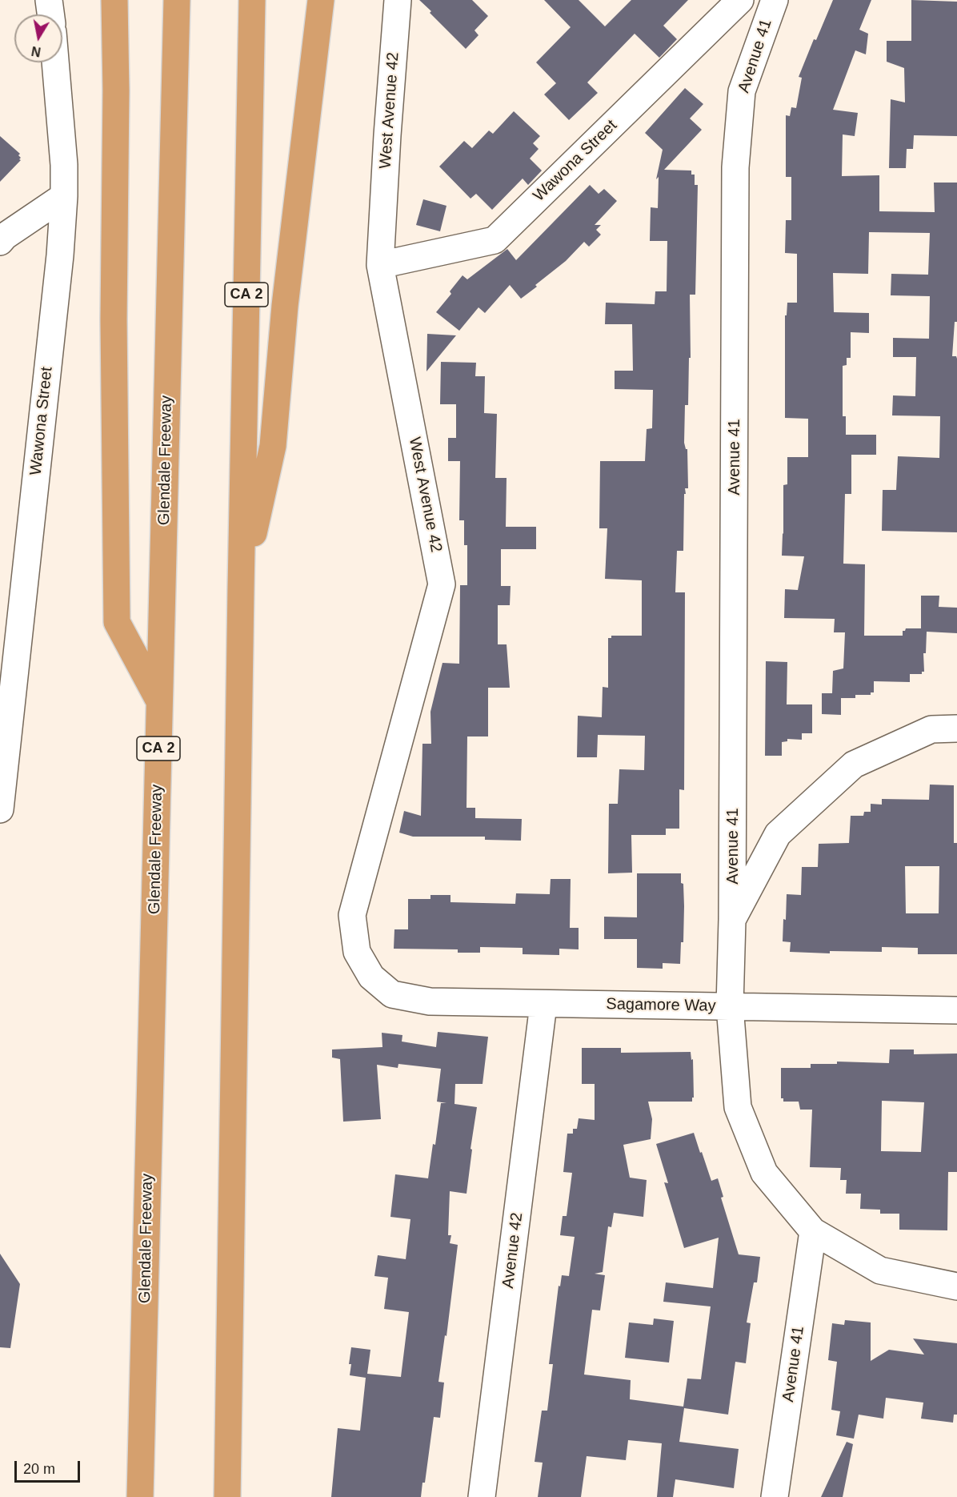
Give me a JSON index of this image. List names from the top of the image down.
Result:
{
  "streets": {
    "highway": ["CA 2", "Glendale Freeway"],
    "street": [
      "Avenue 41",
      "West Avenue 42",
      "Wawona Street",
      "Sagamore Way",
      "Avenue 42"
    ]
  },
  "crossings": [
    ["Avenue 41", "Sagamore Way"],
    ["West Avenue 42", "Wawona Street"],
    ["West Avenue 42", "Sagamore Way"],
    ["Sagamore Way", "Avenue 42"]
  ],
  "scale_bar": "20 m",
  "north": "bottom"
}
